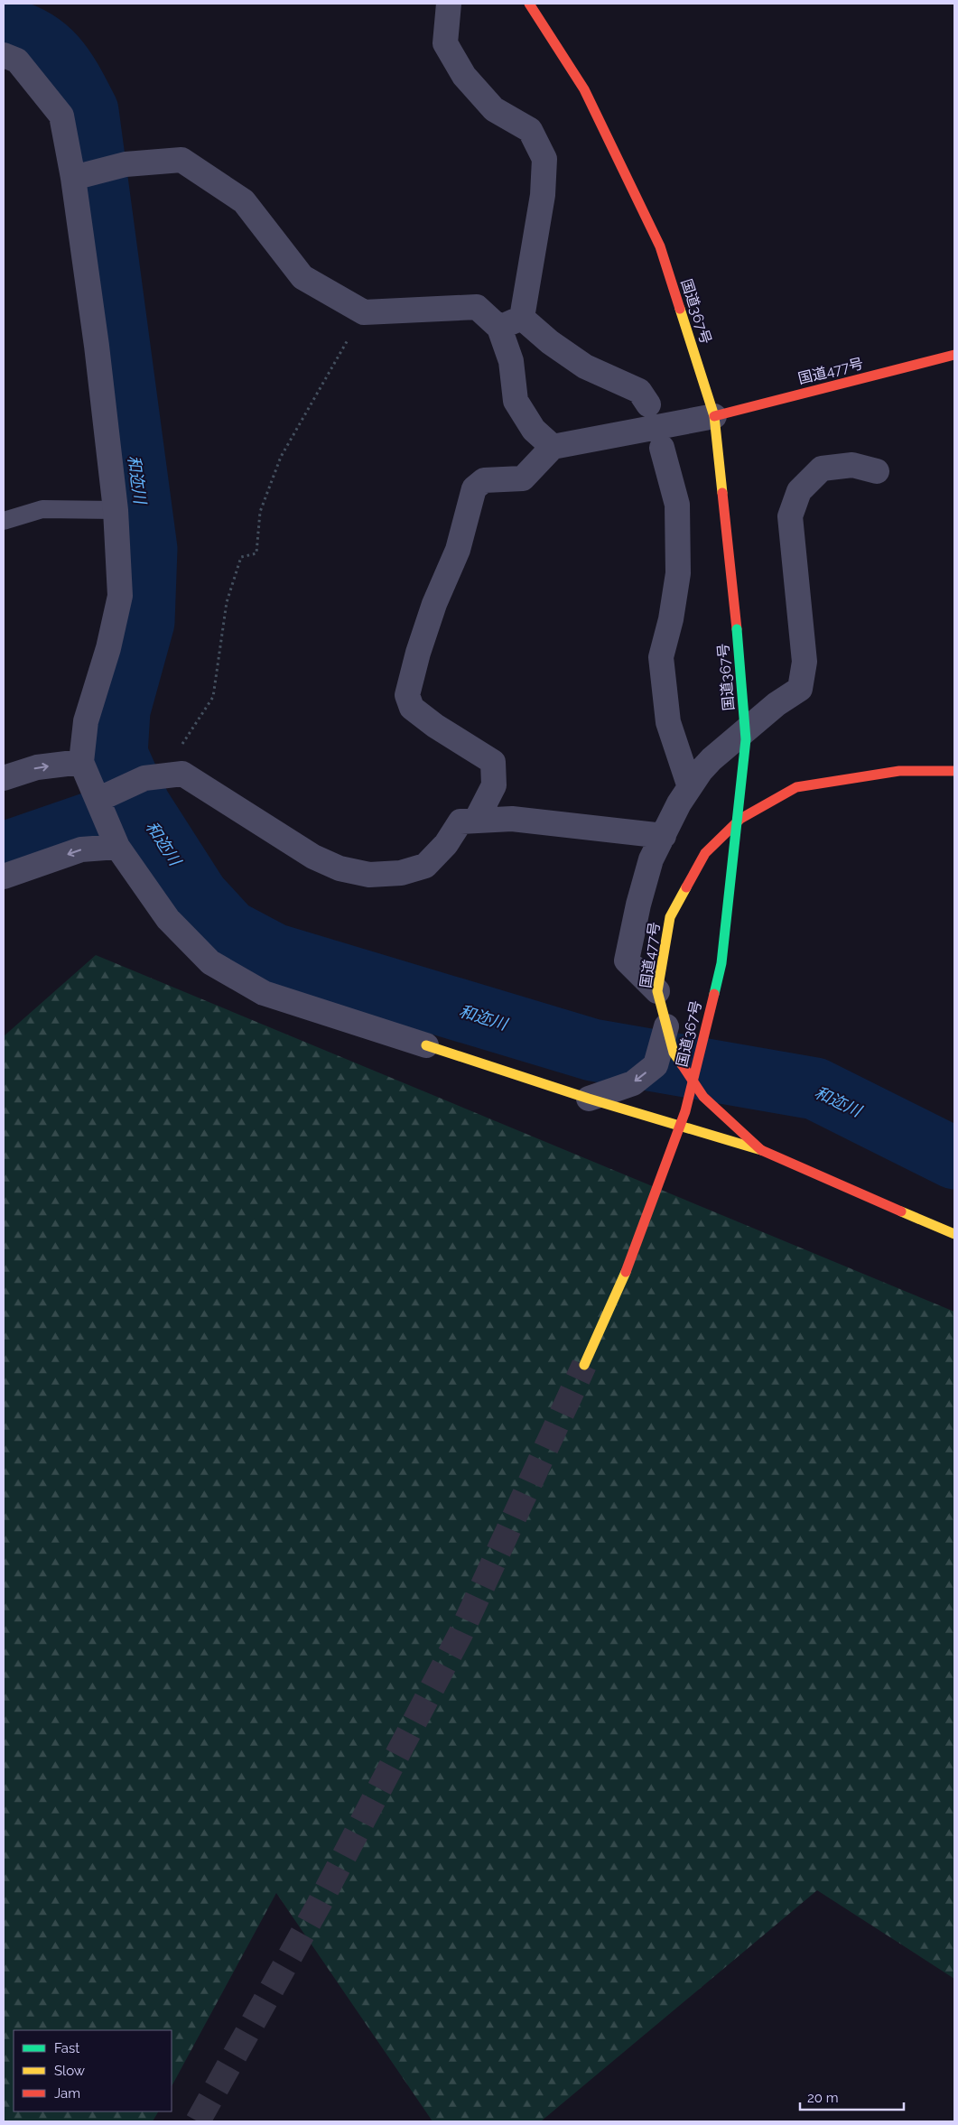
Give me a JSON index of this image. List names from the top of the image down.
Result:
{
  "streets": {
    "main road": ["国道367号", "国道477号"]
  },
  "crossings": [
    ["国道367号", "国道477号"]
  ],
  "water": ["和迩川"],
  "legend": ["Fast", "Slow", "Jam"],
  "scale_bar": "20 m"
}
